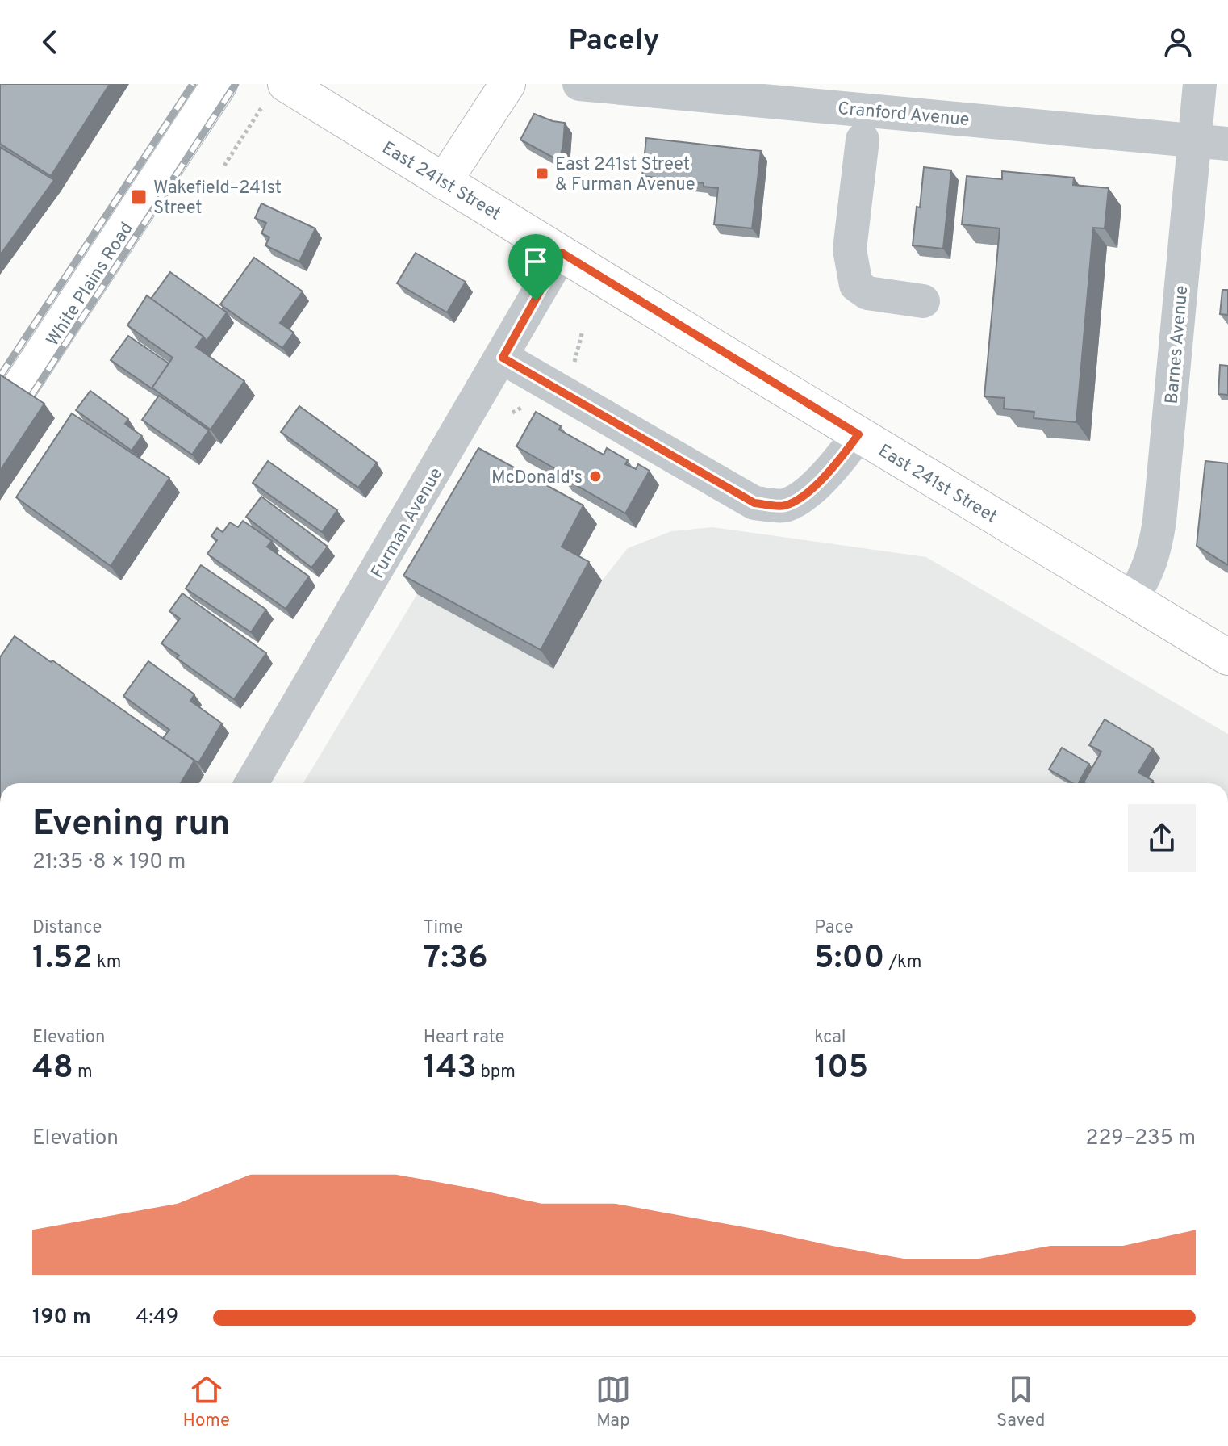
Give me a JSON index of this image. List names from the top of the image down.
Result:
{
  "streets": {
    "main road": ["East 241st Street", "White Plains Road"],
    "street": ["Cranford Avenue", "Barnes Avenue", "Furman Avenue"]
  },
  "crossings": [
    ["Cranford Avenue", "Barnes Avenue"],
    ["East 241st Street", "Barnes Avenue"],
    ["East 241st Street", "Furman Avenue"]
  ],
  "places": {
    "transit": ["East 241st Street & Furman Avenue", "Wakefield–241st Street"],
    "other": ["McDonald's"]
  },
  "page": {
    "header": "Pacely",
    "heading": ["Evening run", "21:35 · 8 × 190 m"],
    "stats": [
      ["Distance", "1.52 km"],
      ["Time", "7:36"],
      ["Pace", "5:00 /km"],
      ["Elevation", "48 m"],
      ["Heart rate", "143 bpm"],
      ["kcal", "105"]
    ],
    "chart": ["Elevation", "229–235 m"],
    "list": [
      {
        "name": "190 m",
        "note": "4:49"
      }
    ],
    "tabs": ["Home", "Map", "Saved"]
  }
}
